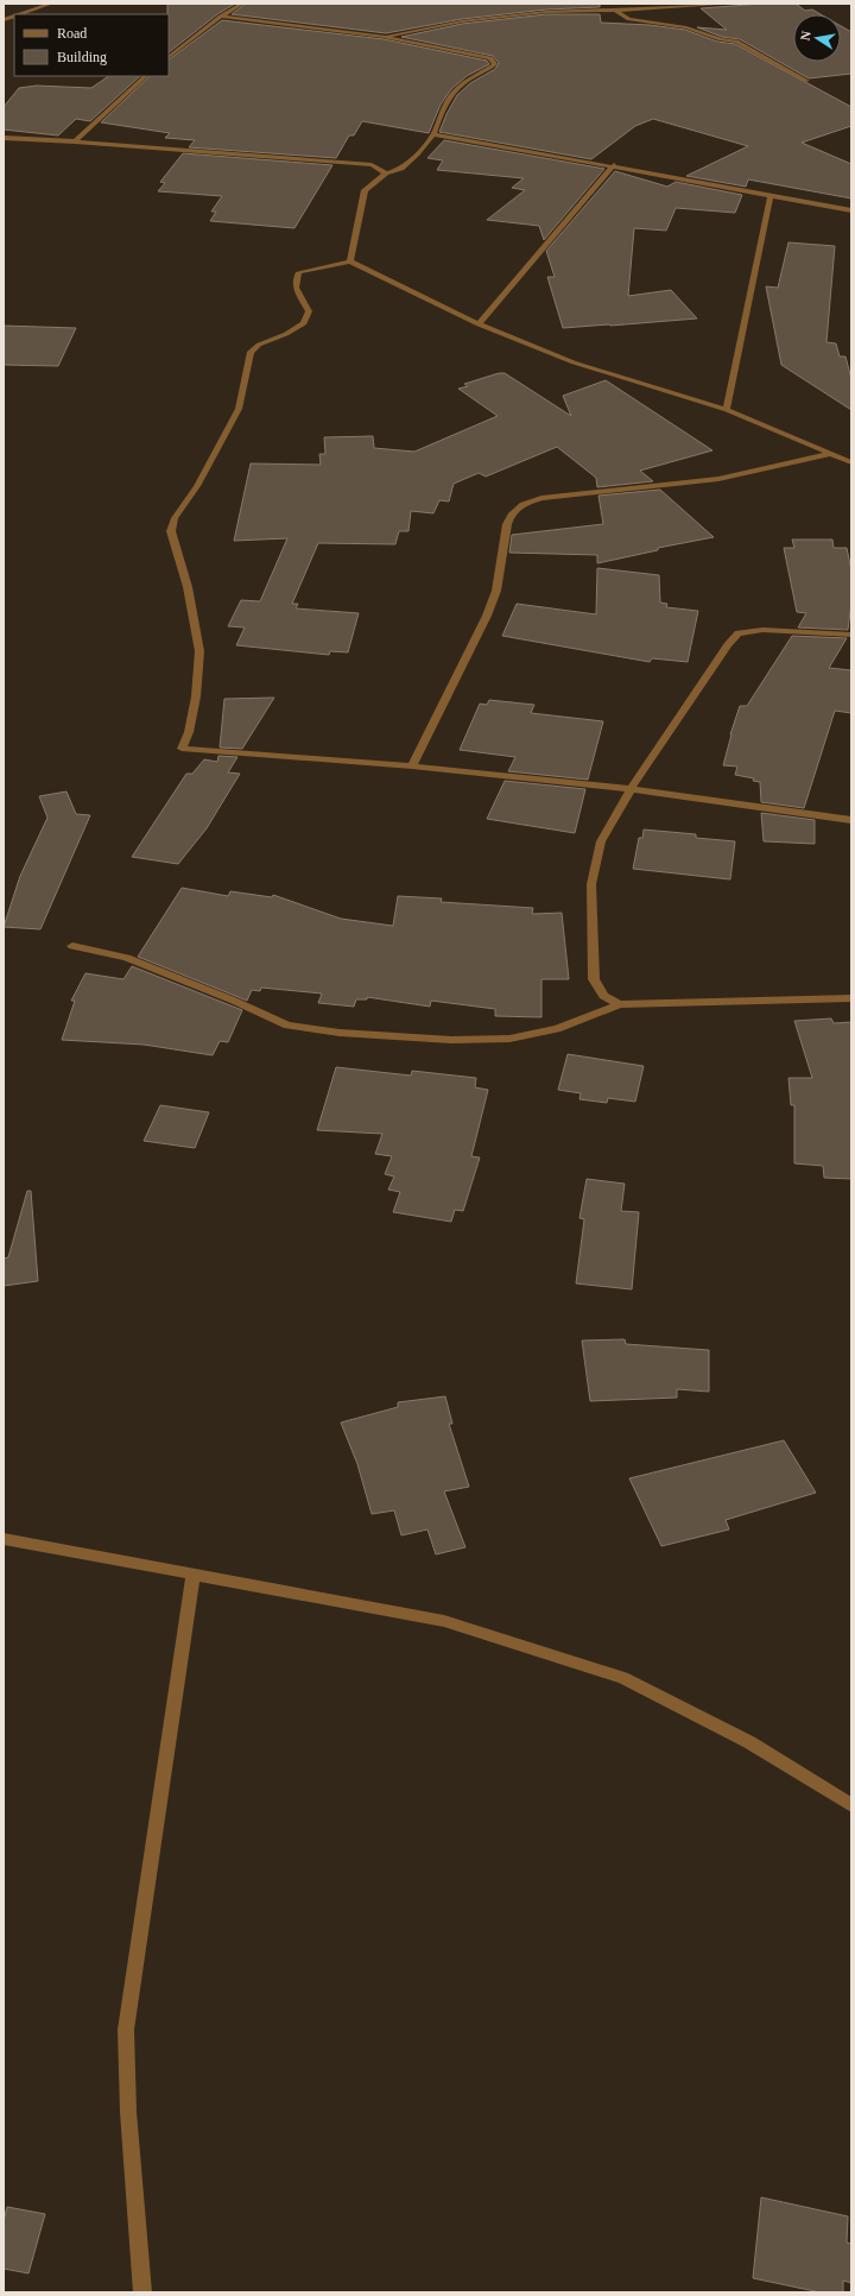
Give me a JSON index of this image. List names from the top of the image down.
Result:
{
  "legend": ["Road", "Building"],
  "north": "left"
}
